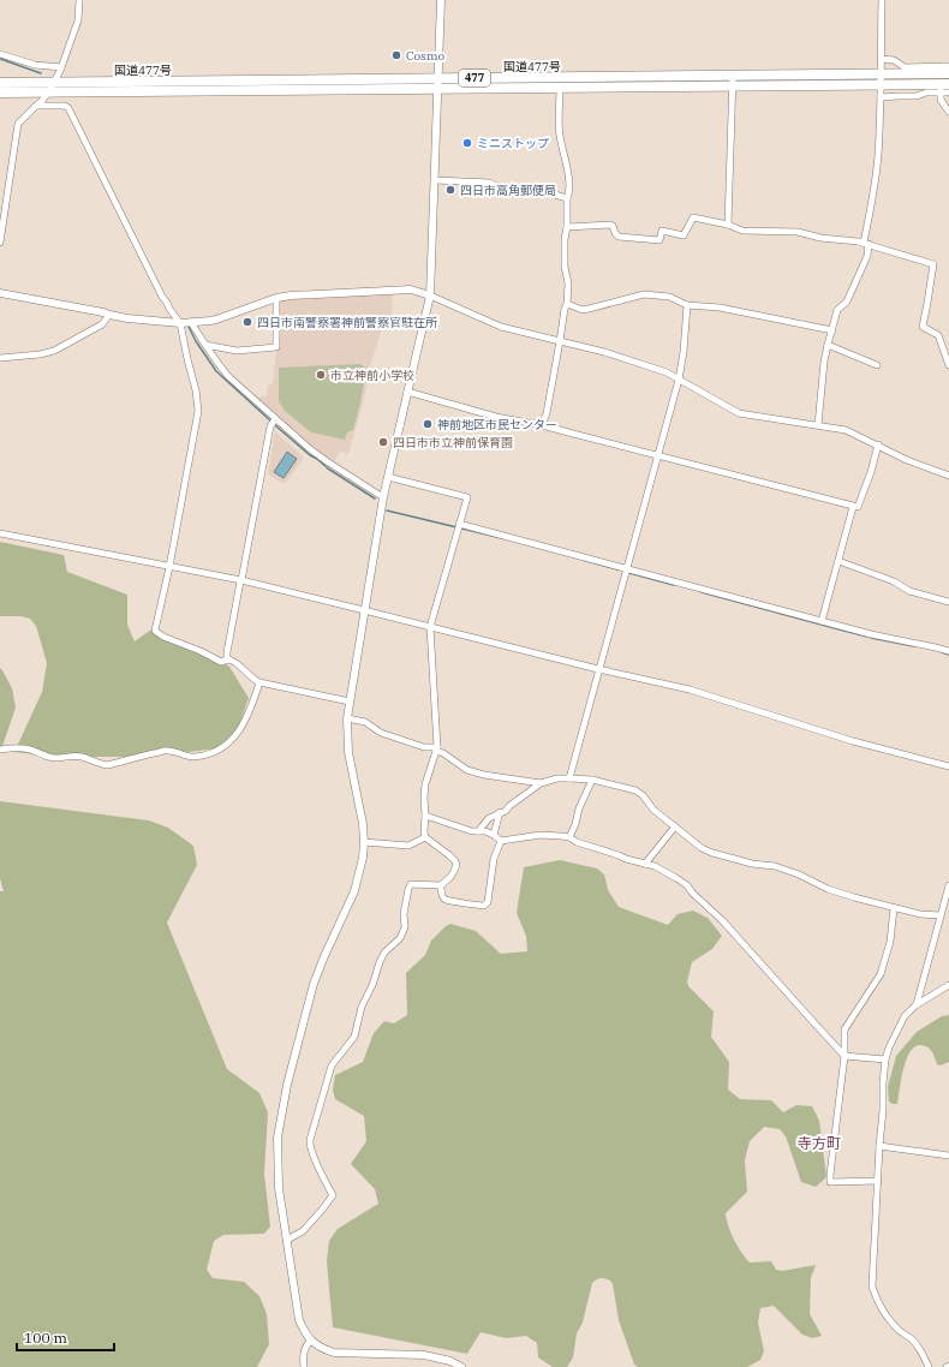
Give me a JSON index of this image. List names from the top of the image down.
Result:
{
  "streets": {
    "highway": ["国道477号", "477"]
  },
  "districts": ["寺方町"],
  "places": [
    "Cosmo",
    "ミニストップ",
    "四日市高角郵便局",
    "四日市南警察署神前警察官駐在所",
    "市立神前小学校",
    "神前地区市民センター",
    "四日市市立神前保育園"
  ],
  "scale_bar": "100 m"
}
